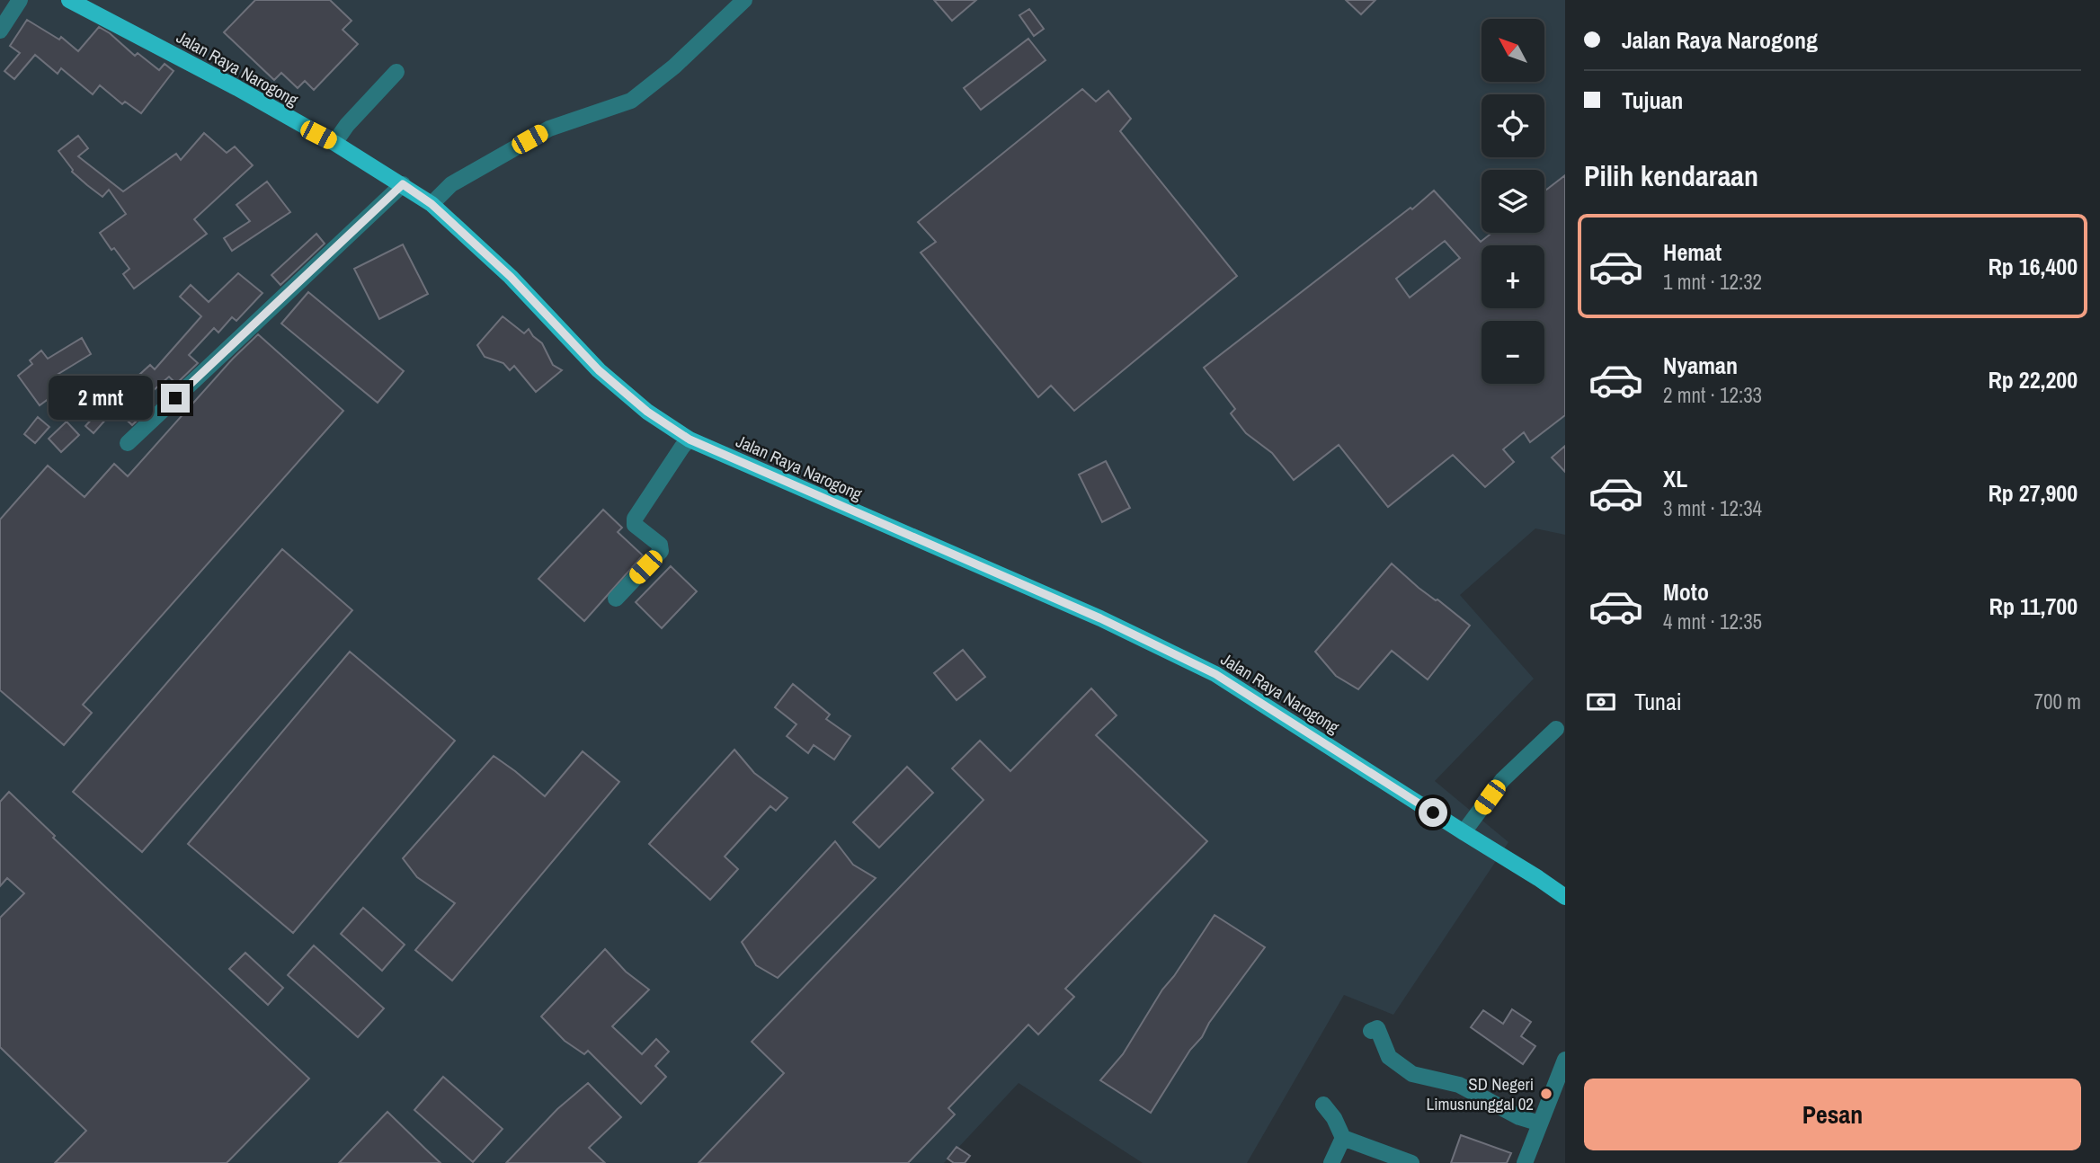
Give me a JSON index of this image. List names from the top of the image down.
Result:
{
  "streets": {
    "main road": ["Jalan Raya Narogong"]
  },
  "places": ["SD Negeri Limusnunggal 02"],
  "north": "top left",
  "page": {
    "banner": ["Jalan Raya Narogong", "Tujuan"],
    "map_buttons": ["+", "−"],
    "heading": "Pilih kendaraan",
    "list": [
      {
        "name": "Hemat",
        "note": "1 mnt · 12:32",
        "value": "Rp 16,400"
      },
      {
        "name": "Nyaman",
        "note": "2 mnt · 12:33",
        "value": "Rp 22,200"
      },
      {
        "name": "XL",
        "note": "3 mnt · 12:34",
        "value": "Rp 27,900"
      },
      {
        "name": "Moto",
        "note": "4 mnt · 12:35",
        "value": "Rp 11,700"
      }
    ],
    "bubble": "2 mnt",
    "pay": ["Tunai", "700 m"],
    "buttons": "Pesan"
  }
}
